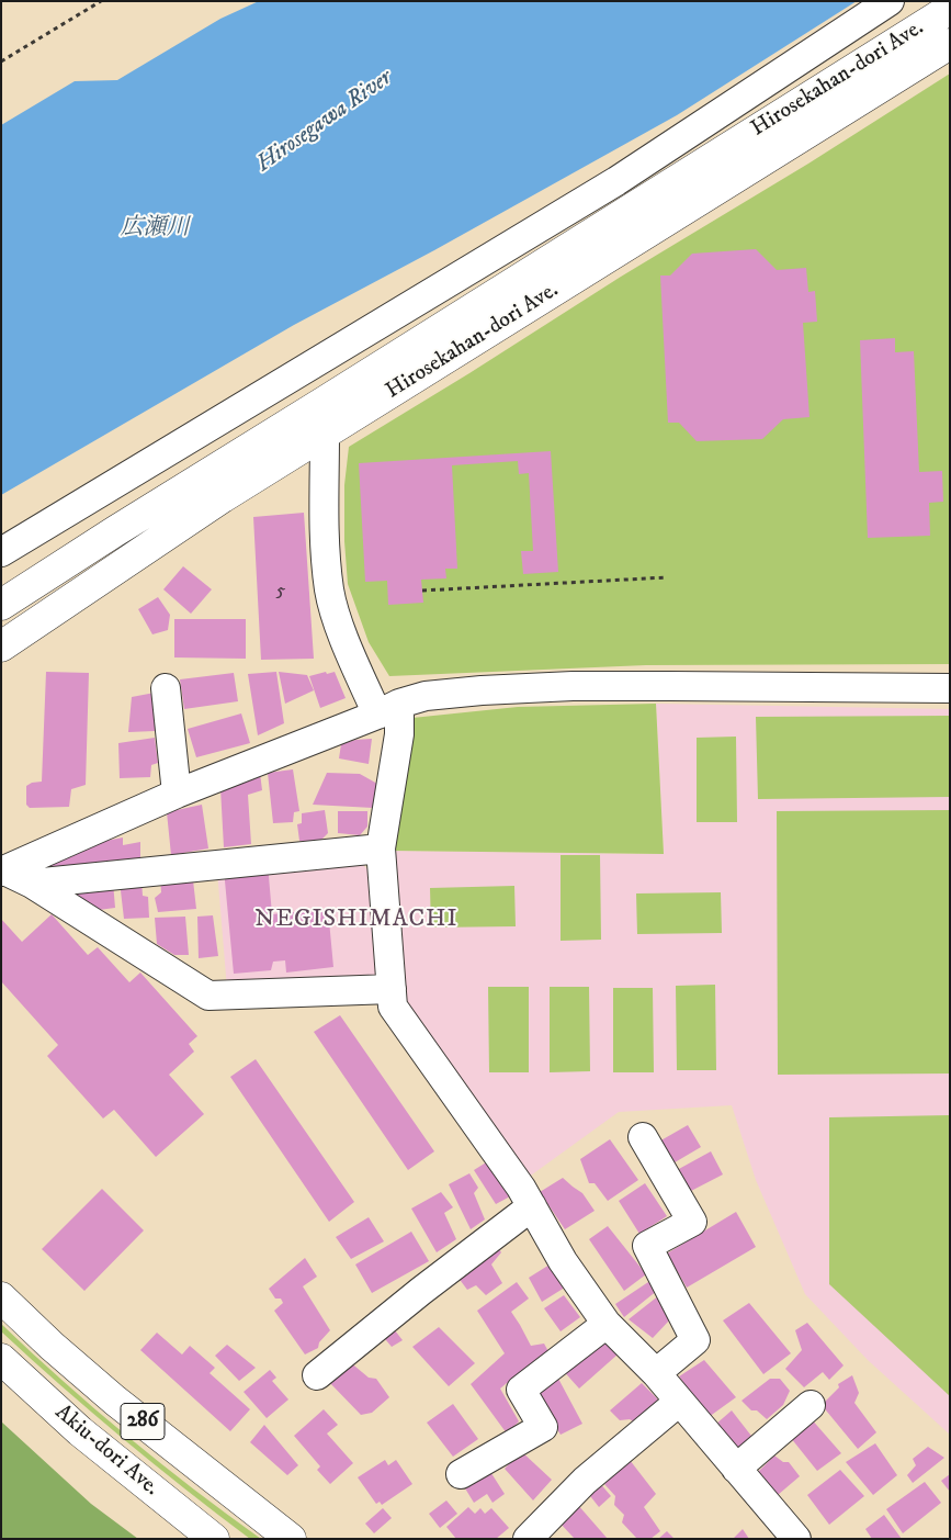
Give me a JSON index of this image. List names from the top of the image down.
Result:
{
  "streets": {
    "main road": ["Hirosekahan-dori Ave.", "286", "Akiu-dori Ave."]
  },
  "districts": ["NEGISHIMACHI"],
  "water": ["Hirosegawa River", "広瀬川"],
  "house_numbers": ["5"]
}
